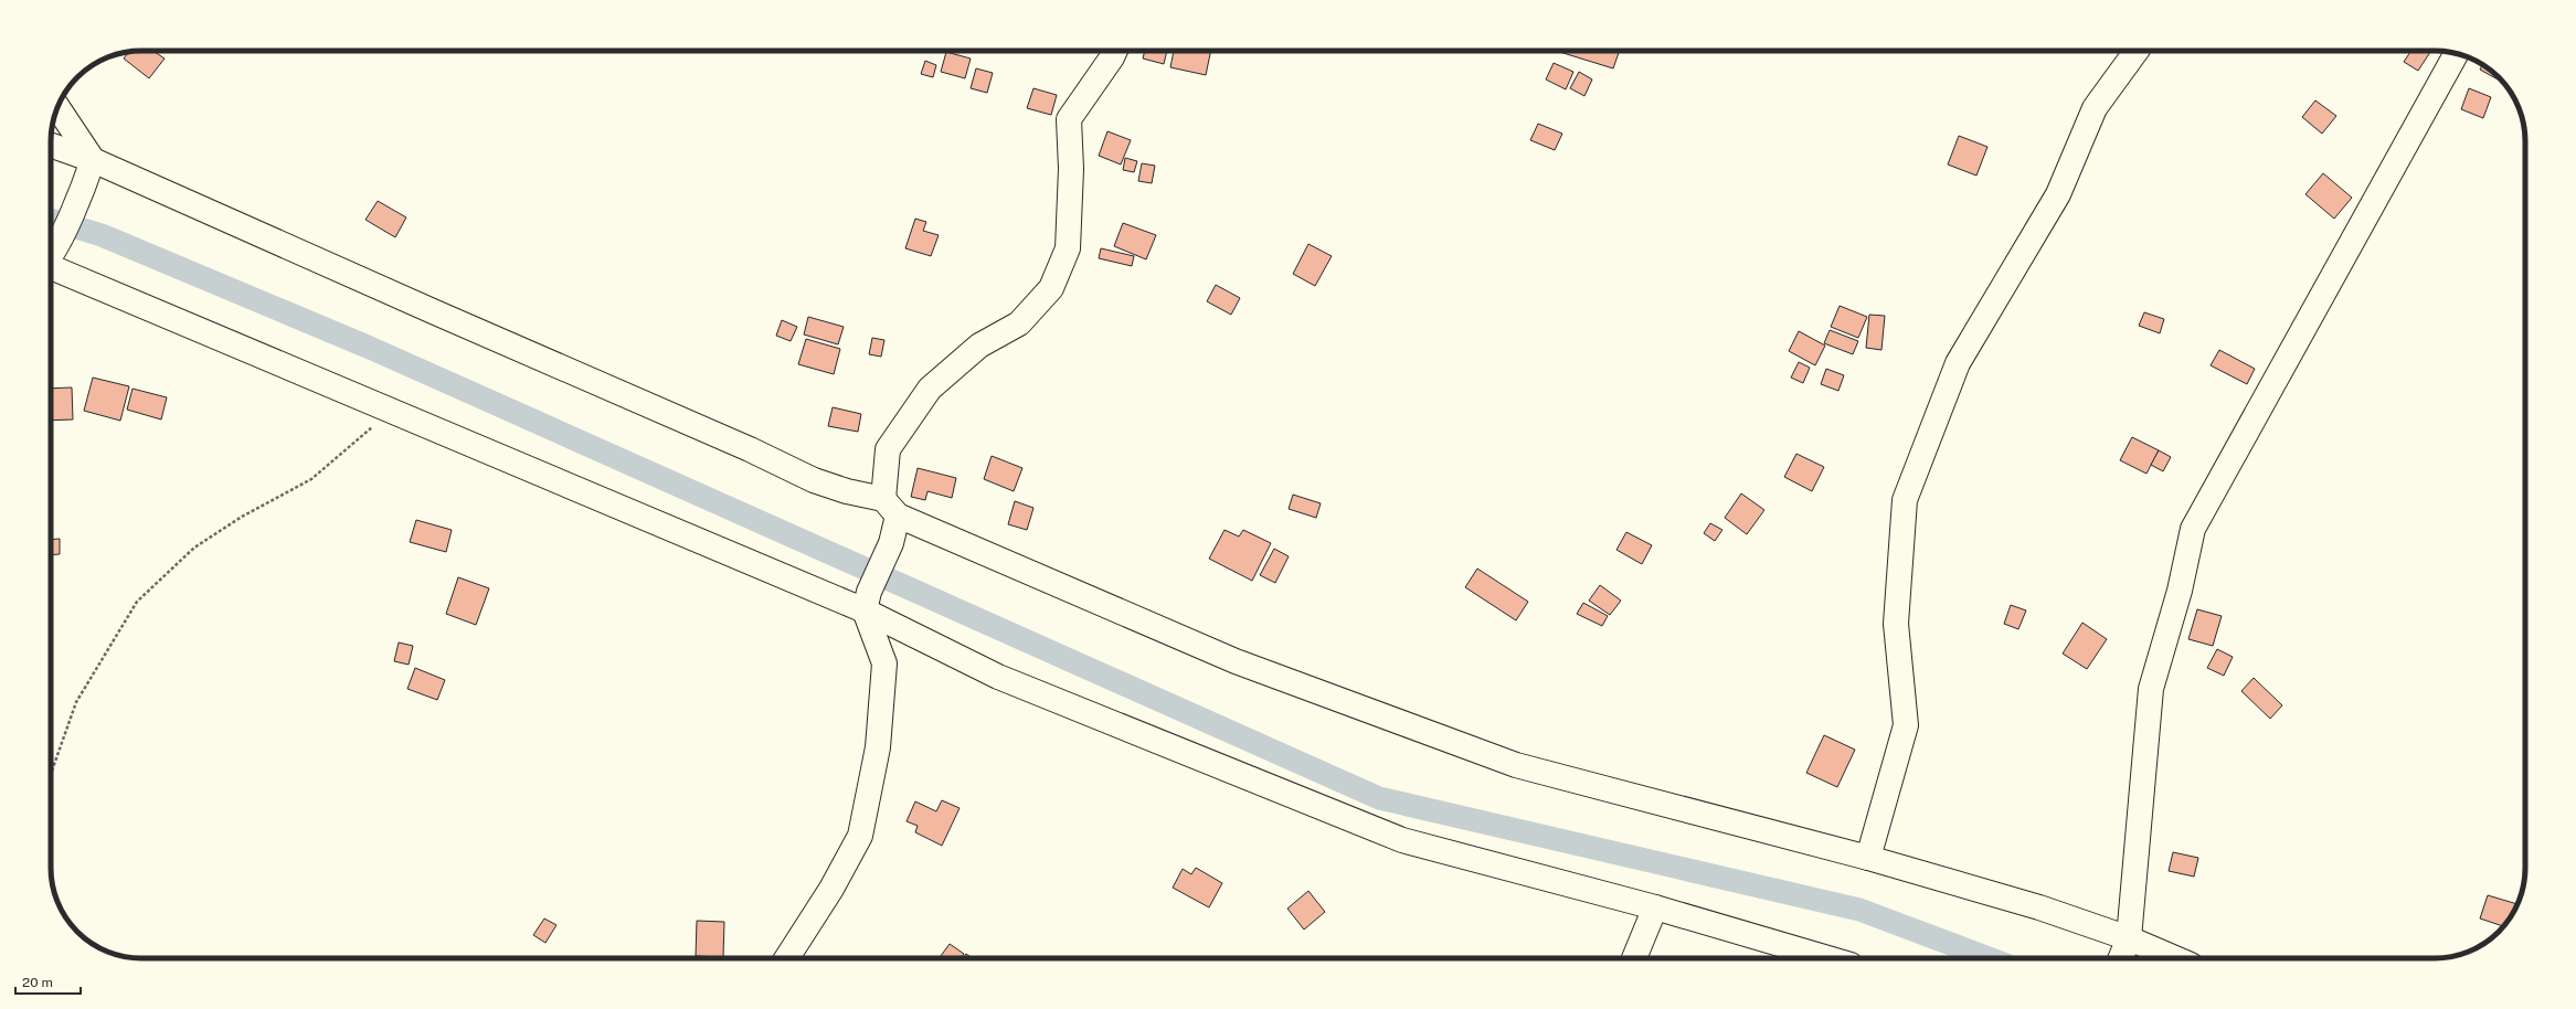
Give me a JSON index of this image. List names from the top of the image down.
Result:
{
  "scale_bar": "20 m"
}
